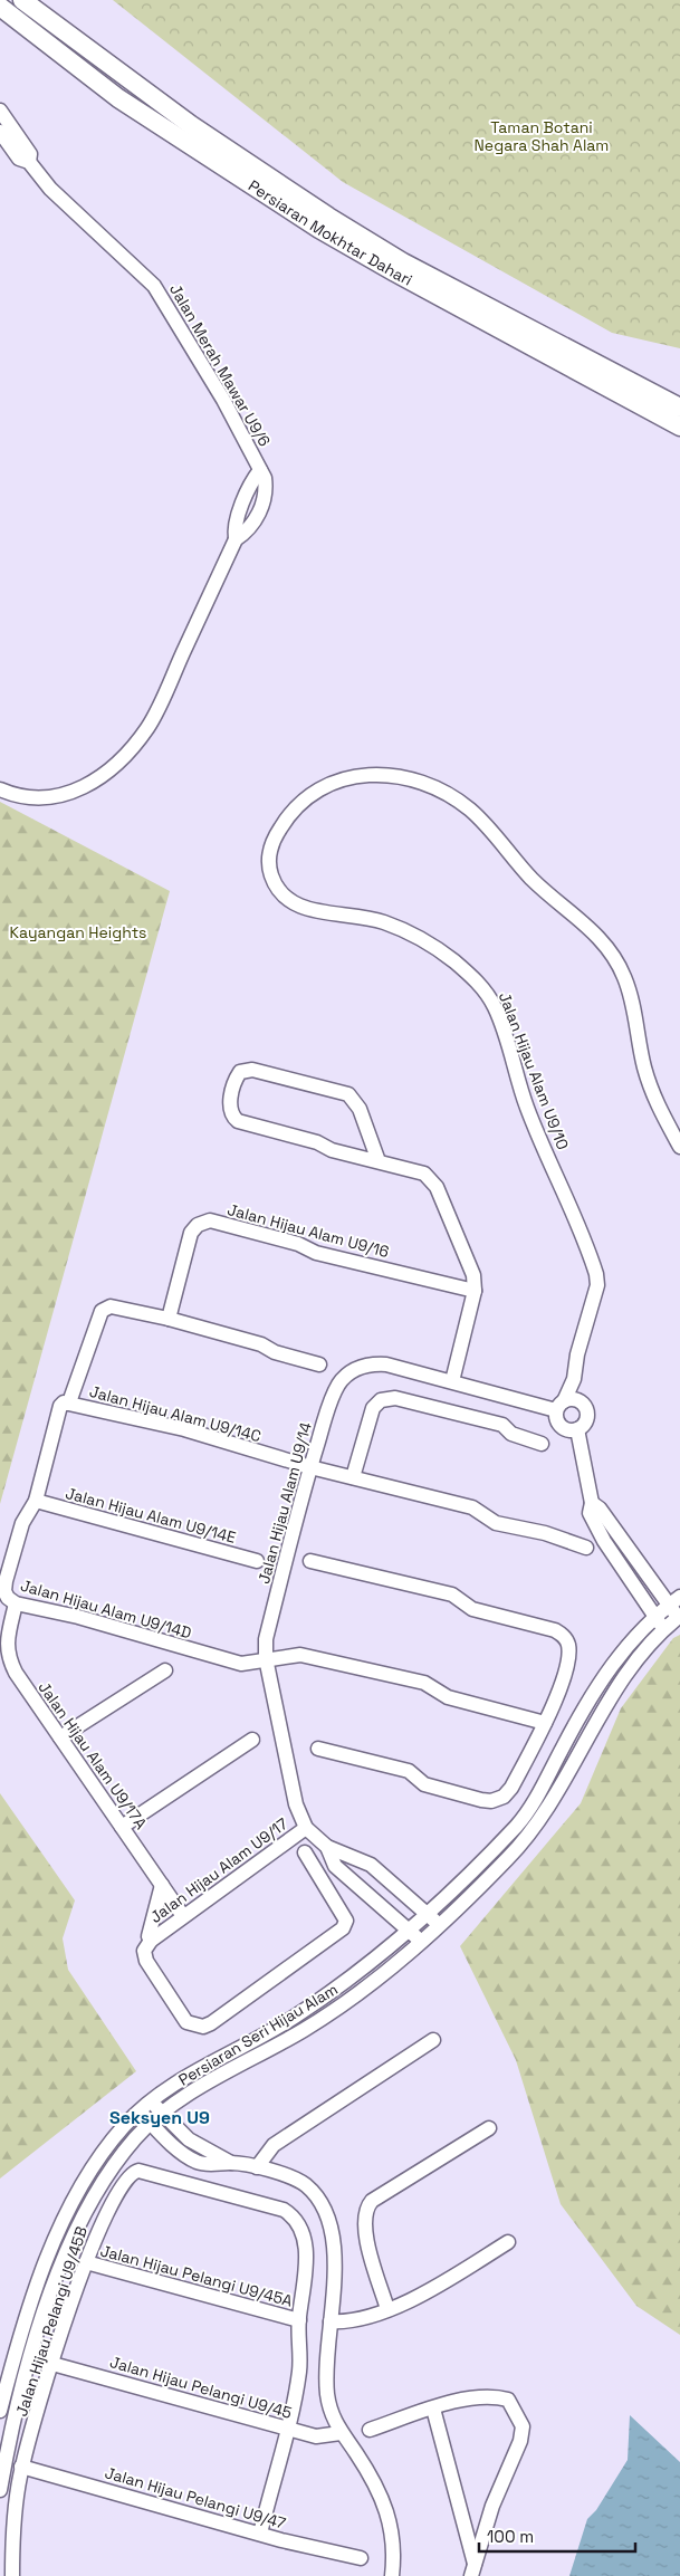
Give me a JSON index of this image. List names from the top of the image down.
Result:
{
  "streets": {
    "main road": ["Persiaran Mokhtar Dahari"],
    "street": [
      "Jalan Merah Mawar U9/6",
      "Jalan Hijau Alam U9/10",
      "Jalan Hijau Alam U9/16",
      "Jalan Hijau Alam U9/14C",
      "Jalan Hijau Alam U9/14",
      "Jalan Hijau Alam U9/14E",
      "Jalan Hijau Alam U9/14D",
      "Jalan Hijau Alam U9/17A",
      "Jalan Hijau Alam U9/17",
      "Persiaran Seri Hijau Alam",
      "Jalan Hijau Pelangi U9/45A",
      "Jalan Hijau Pelangi U9/45B",
      "Jalan Hijau Pelangi U9/45",
      "Jalan Hijau Pelangi U9/47"
    ]
  },
  "crossings": [
    ["Jalan Hijau Alam U9/10", "Jalan Hijau Alam U9/14"],
    ["Jalan Hijau Alam U9/16", "Jalan Hijau Alam U9/14D"],
    ["Jalan Hijau Alam U9/14C", "Jalan Hijau Alam U9/14"],
    ["Jalan Hijau Alam U9/14C", "Jalan Hijau Alam U9/14D"],
    ["Jalan Hijau Alam U9/14", "Jalan Hijau Alam U9/14D"],
    ["Jalan Hijau Alam U9/14", "Jalan Hijau Alam U9/17"],
    ["Jalan Hijau Alam U9/14E", "Jalan Hijau Alam U9/14D"],
    ["Jalan Hijau Alam U9/14D", "Jalan Hijau Alam U9/17A"],
    ["Jalan Hijau Alam U9/17A", "Jalan Hijau Alam U9/17"],
    ["Jalan Hijau Pelangi U9/45A", "Jalan Hijau Pelangi U9/45B"],
    ["Jalan Hijau Pelangi U9/45B", "Jalan Hijau Pelangi U9/45"],
    ["Jalan Hijau Pelangi U9/45B", "Jalan Hijau Pelangi U9/47"]
  ],
  "districts": ["Seksyen U9"],
  "parks": ["Taman Botani Negara Shah Alam", "Kayangan Heights"],
  "scale_bar": "100 m"
}
